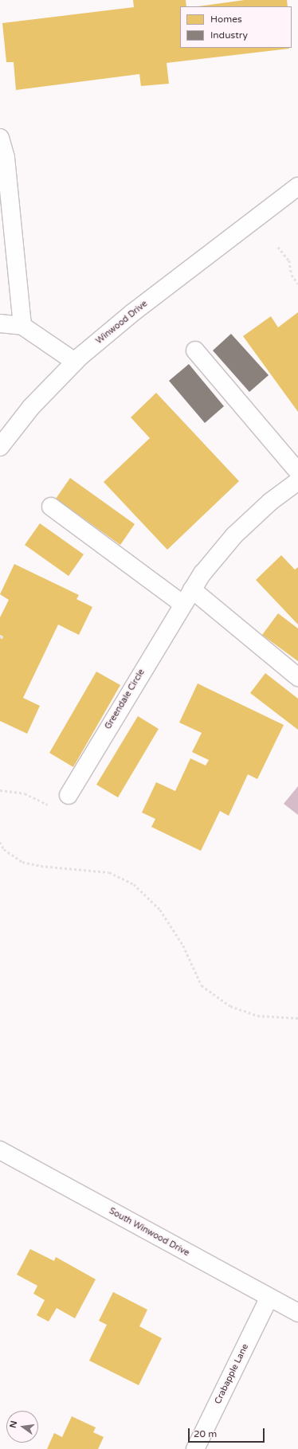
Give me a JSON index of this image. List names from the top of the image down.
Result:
{
  "streets": {
    "street": [
      "Winwood Drive",
      "Greendale Circle",
      "South Winwood Drive",
      "Crabapple Lane"
    ]
  },
  "crossings": [
    ["South Winwood Drive", "Crabapple Lane"]
  ],
  "legend": ["Homes", "Industry"],
  "scale_bar": "20 m",
  "north": "left"
}
